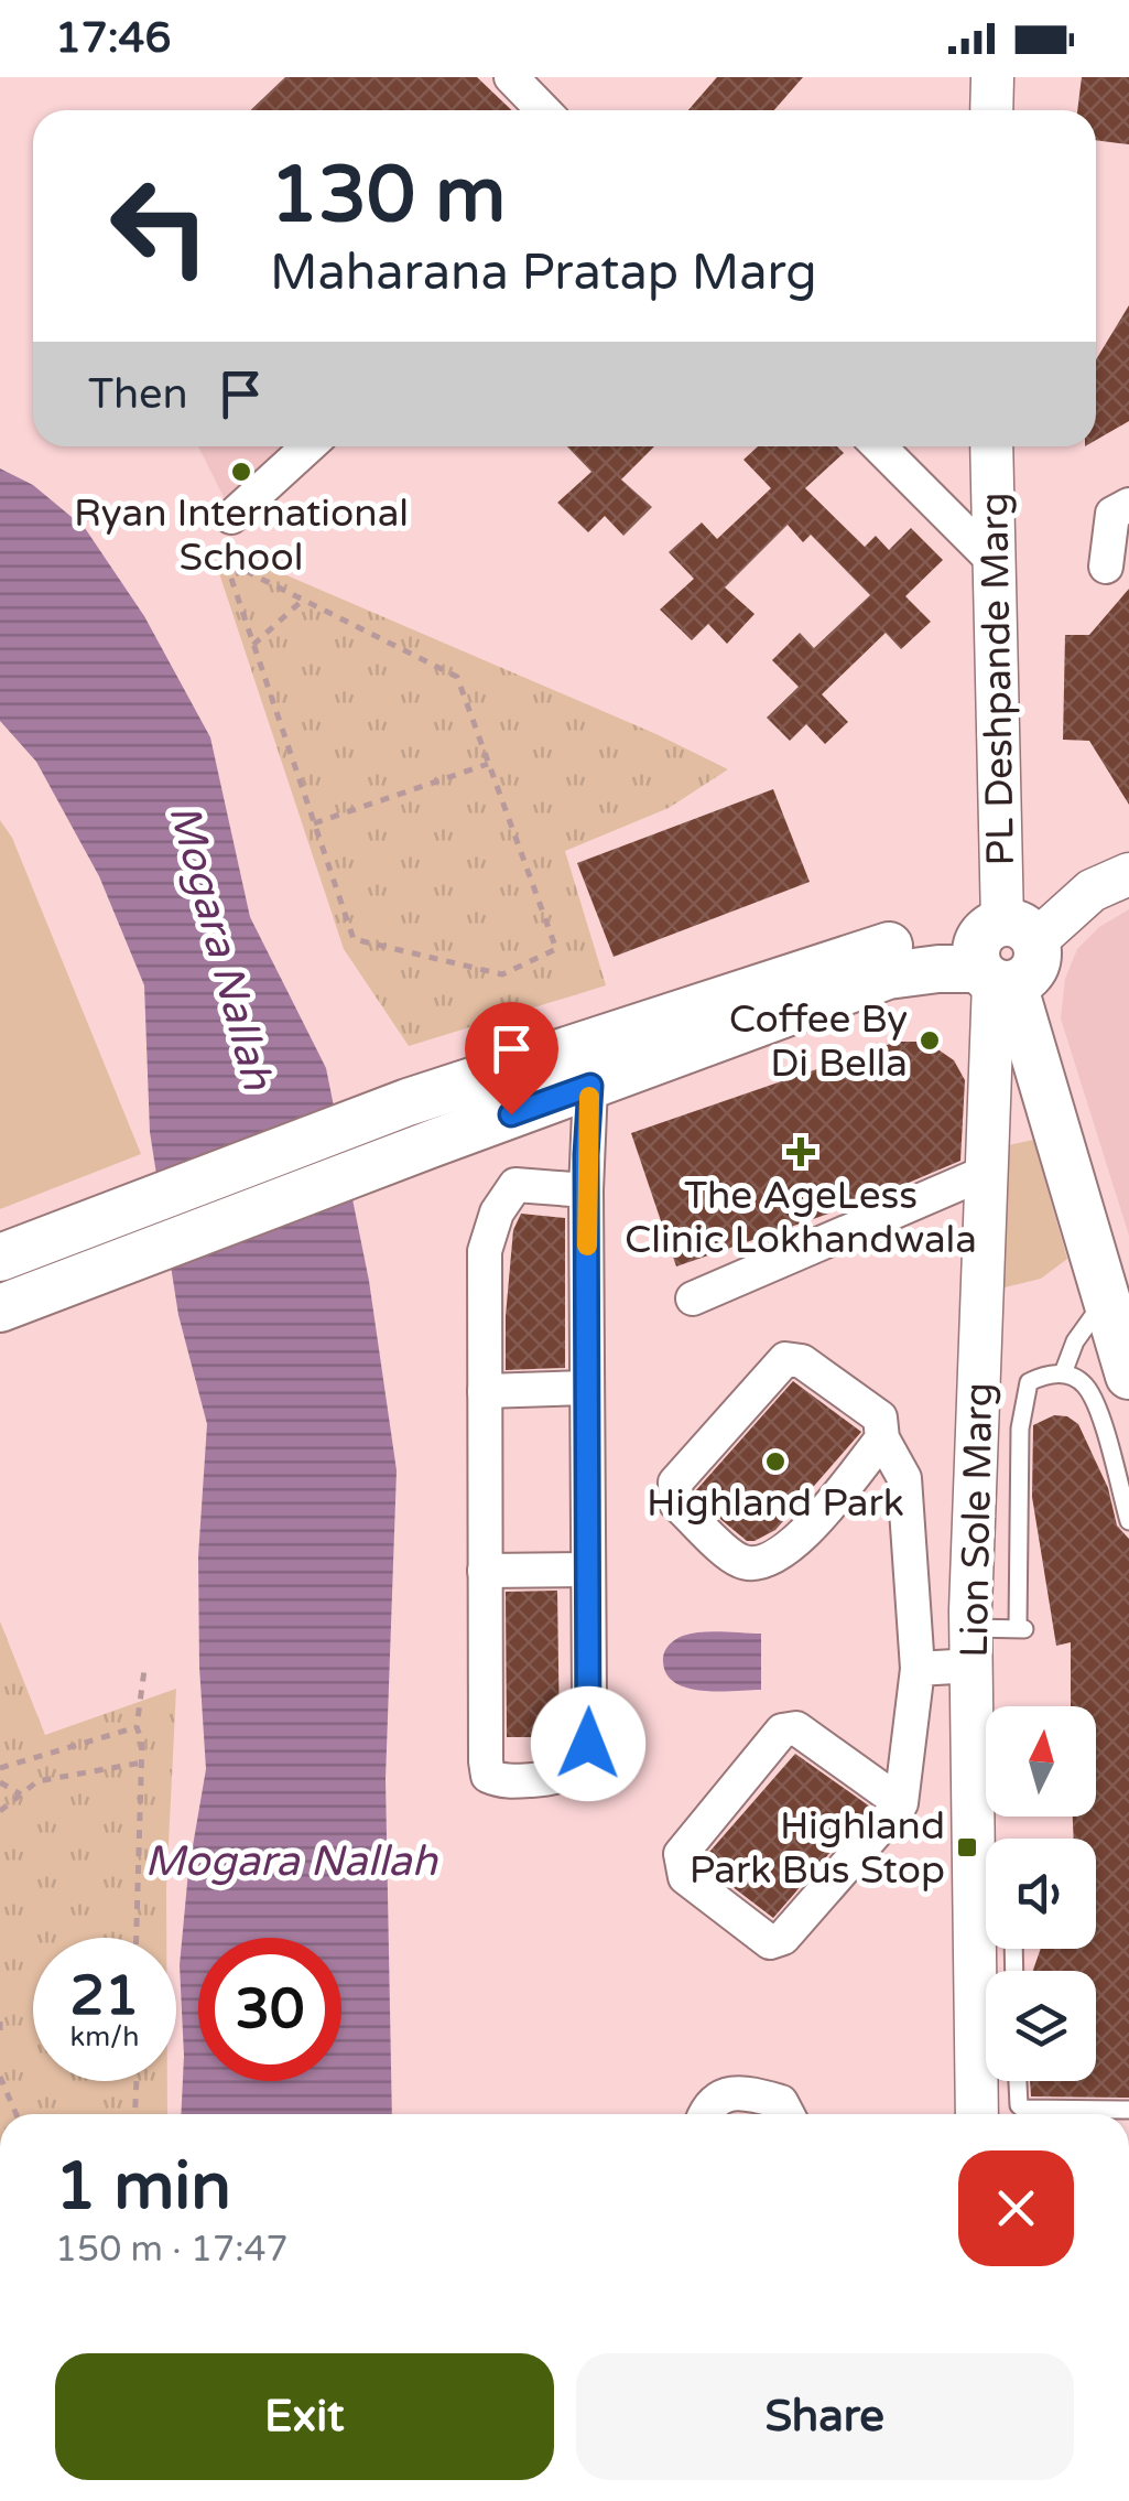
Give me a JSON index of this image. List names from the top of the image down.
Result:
{
  "streets": {
    "street": ["PL Deshpande Marg", "Lion Sole Marg"]
  },
  "crossings": [
    ["PL Deshpande Marg", "Lion Sole Marg"]
  ],
  "water": ["Mogara Nallah"],
  "places": {
    "other": ["Ryan International School", "Coffee By Di Bella", "Highland Park"],
    "health": ["The AgeLess Clinic Lokhandwala"],
    "transit": ["Highland Park Bus Stop"]
  },
  "north": "top",
  "page": {
    "status": "17:46",
    "turn": ["130 m", "Maharana Pratap Marg"],
    "then": "Then",
    "speed": "21 km/h",
    "limit": "30",
    "heading": ["1 min", "150 m · 17:47"],
    "buttons": ["Exit", "Share"]
  }
}
